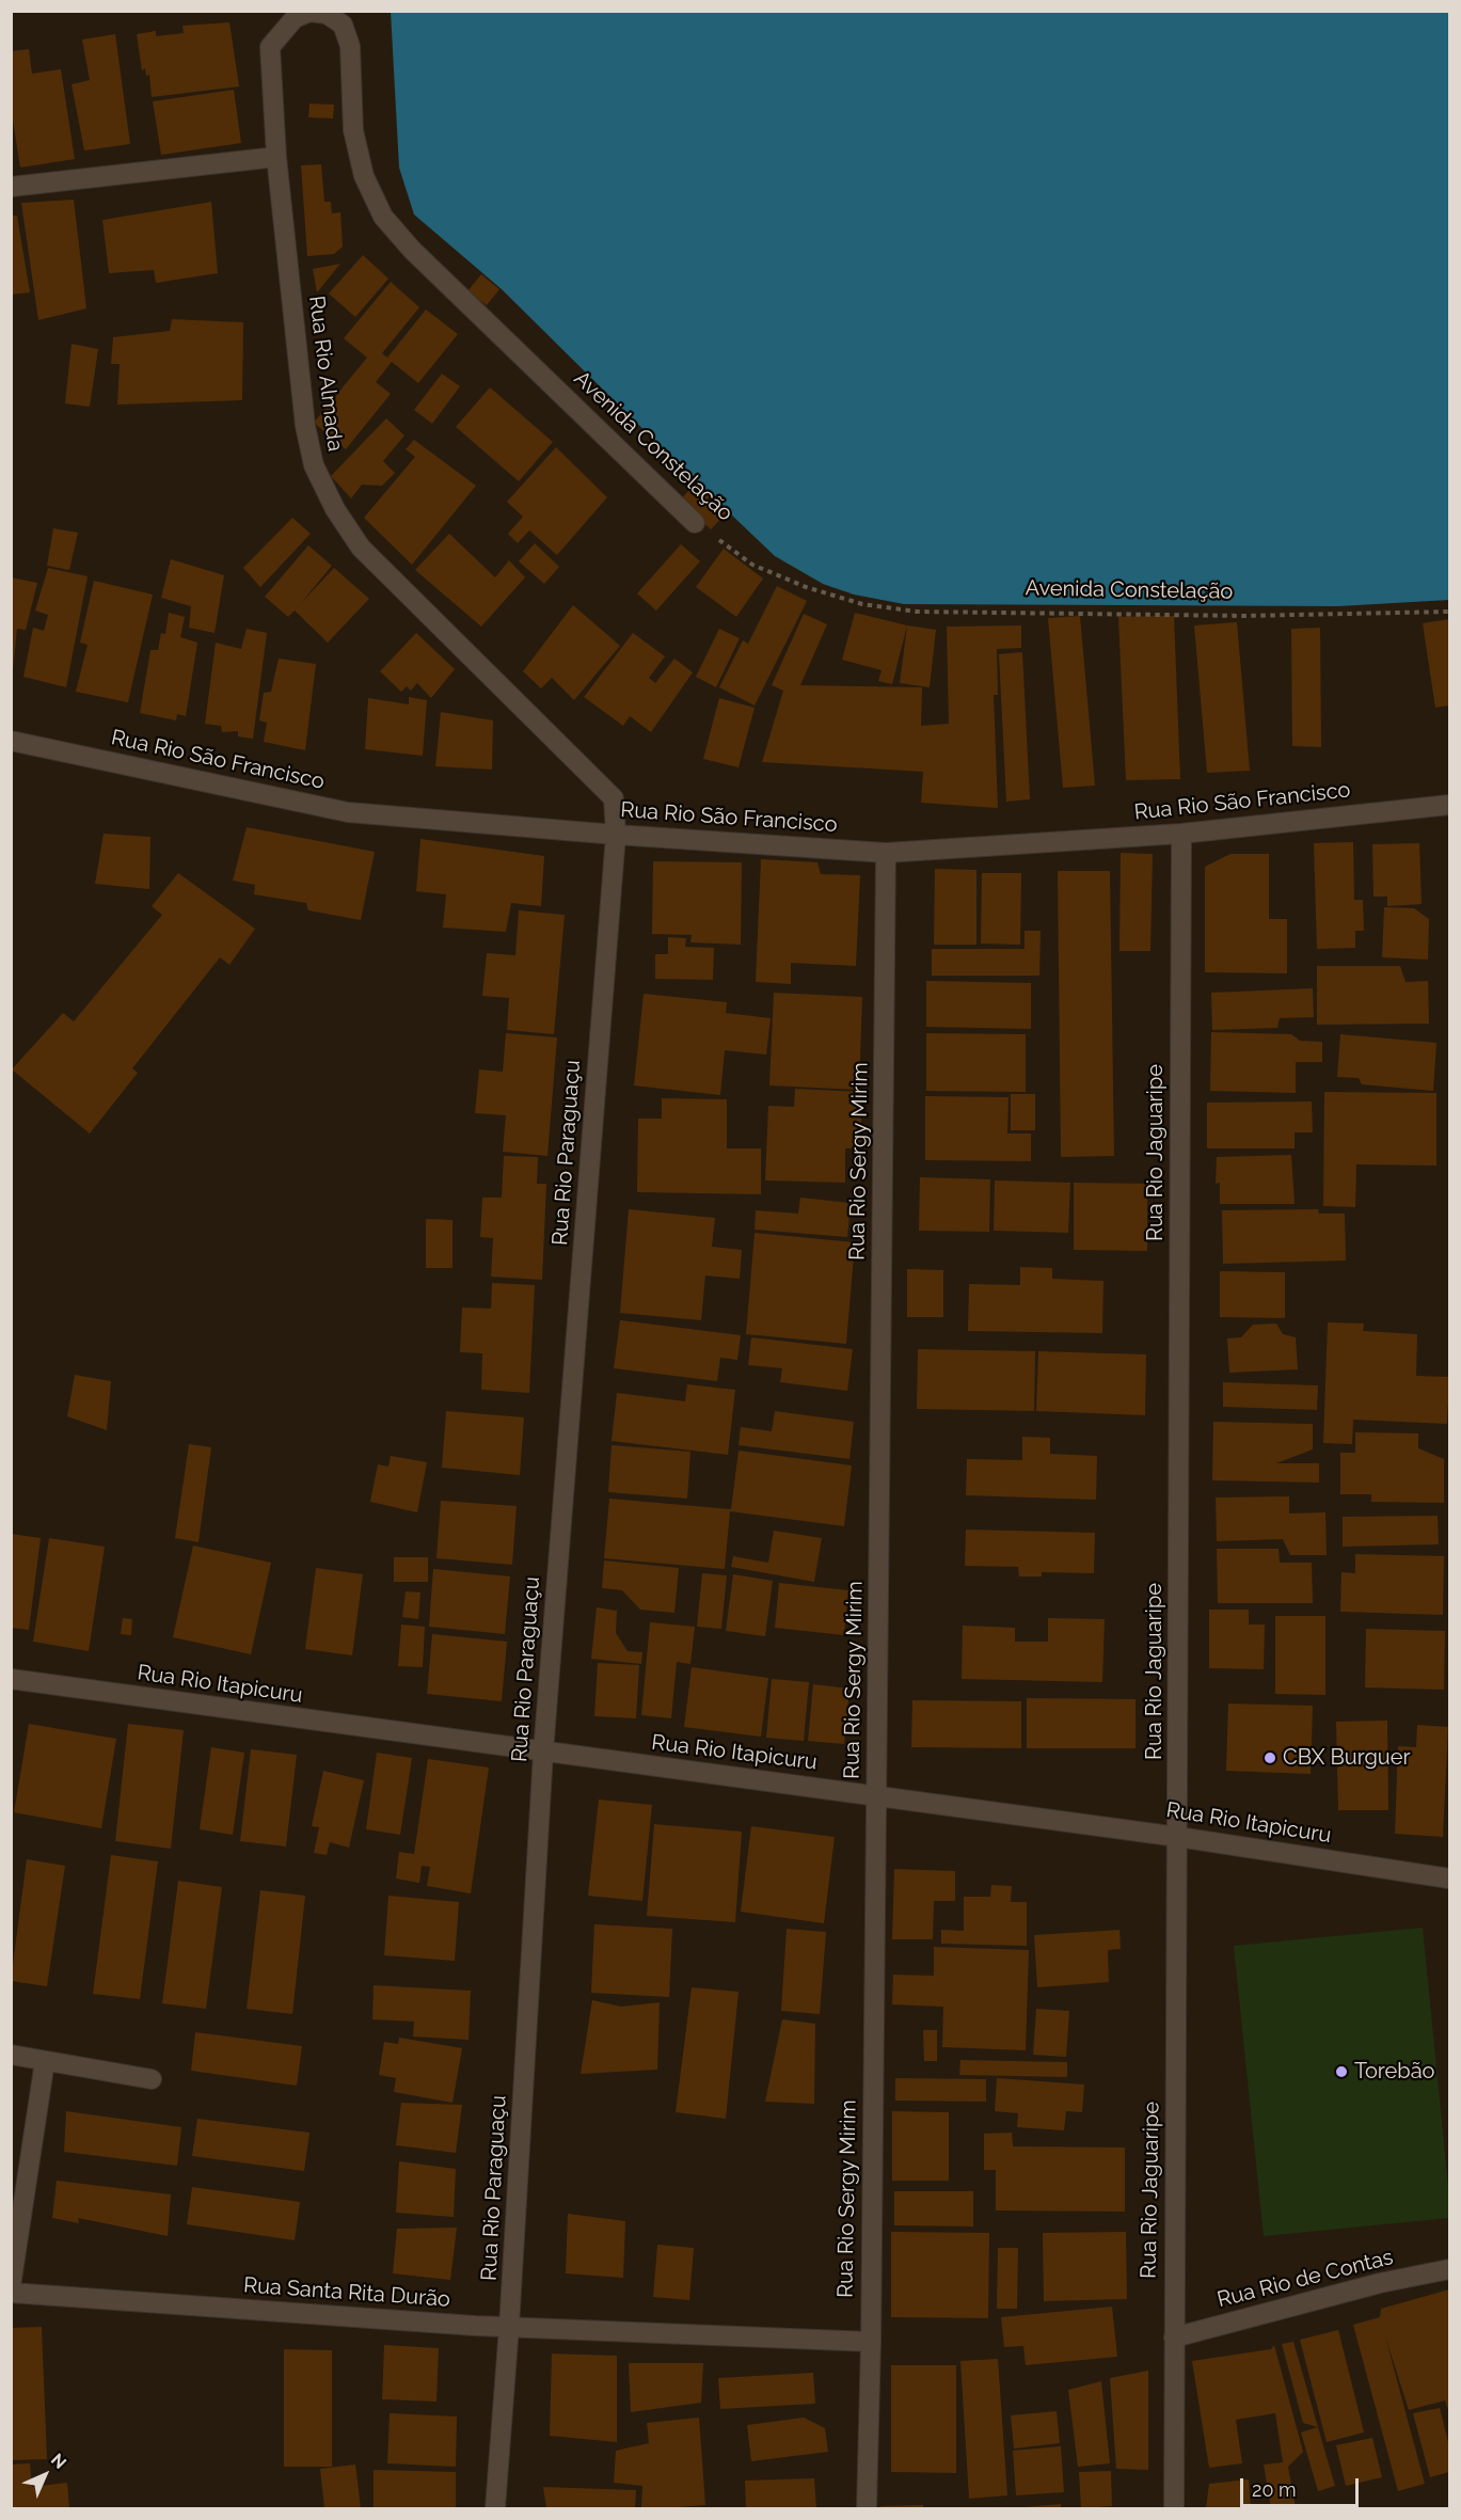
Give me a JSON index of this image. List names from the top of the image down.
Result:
{
  "streets": {
    "street": [
      "Rua Rio Almada",
      "Avenida Constelação",
      "Rua Rio São Francisco",
      "Rua Rio Paraguaçu",
      "Rua Rio Jaguaripe",
      "Rua Rio Sergy Mirim",
      "Rua Rio Itapicuru",
      "Rua Rio de Contas",
      "Rua Santa Rita Durão"
    ]
  },
  "crossings": [
    ["Rua Rio Almada", "Avenida Constelação"],
    ["Rua Rio Almada", "Rua Rio São Francisco"],
    ["Rua Rio Almada", "Rua Rio Paraguaçu"],
    ["Rua Rio São Francisco", "Rua Rio Paraguaçu"],
    ["Rua Rio São Francisco", "Rua Rio Jaguaripe"],
    ["Rua Rio São Francisco", "Rua Rio Sergy Mirim"],
    ["Rua Rio Paraguaçu", "Rua Rio Itapicuru"],
    ["Rua Rio Paraguaçu", "Rua Santa Rita Durão"],
    ["Rua Rio Jaguaripe", "Rua Rio Itapicuru"],
    ["Rua Rio Jaguaripe", "Rua Rio de Contas"],
    ["Rua Rio Sergy Mirim", "Rua Rio Itapicuru"],
    ["Rua Rio Sergy Mirim", "Rua Santa Rita Durão"]
  ],
  "places": ["CBX Burguer", "Torebão"],
  "scale_bar": "20 m",
  "north": "top right"
}
